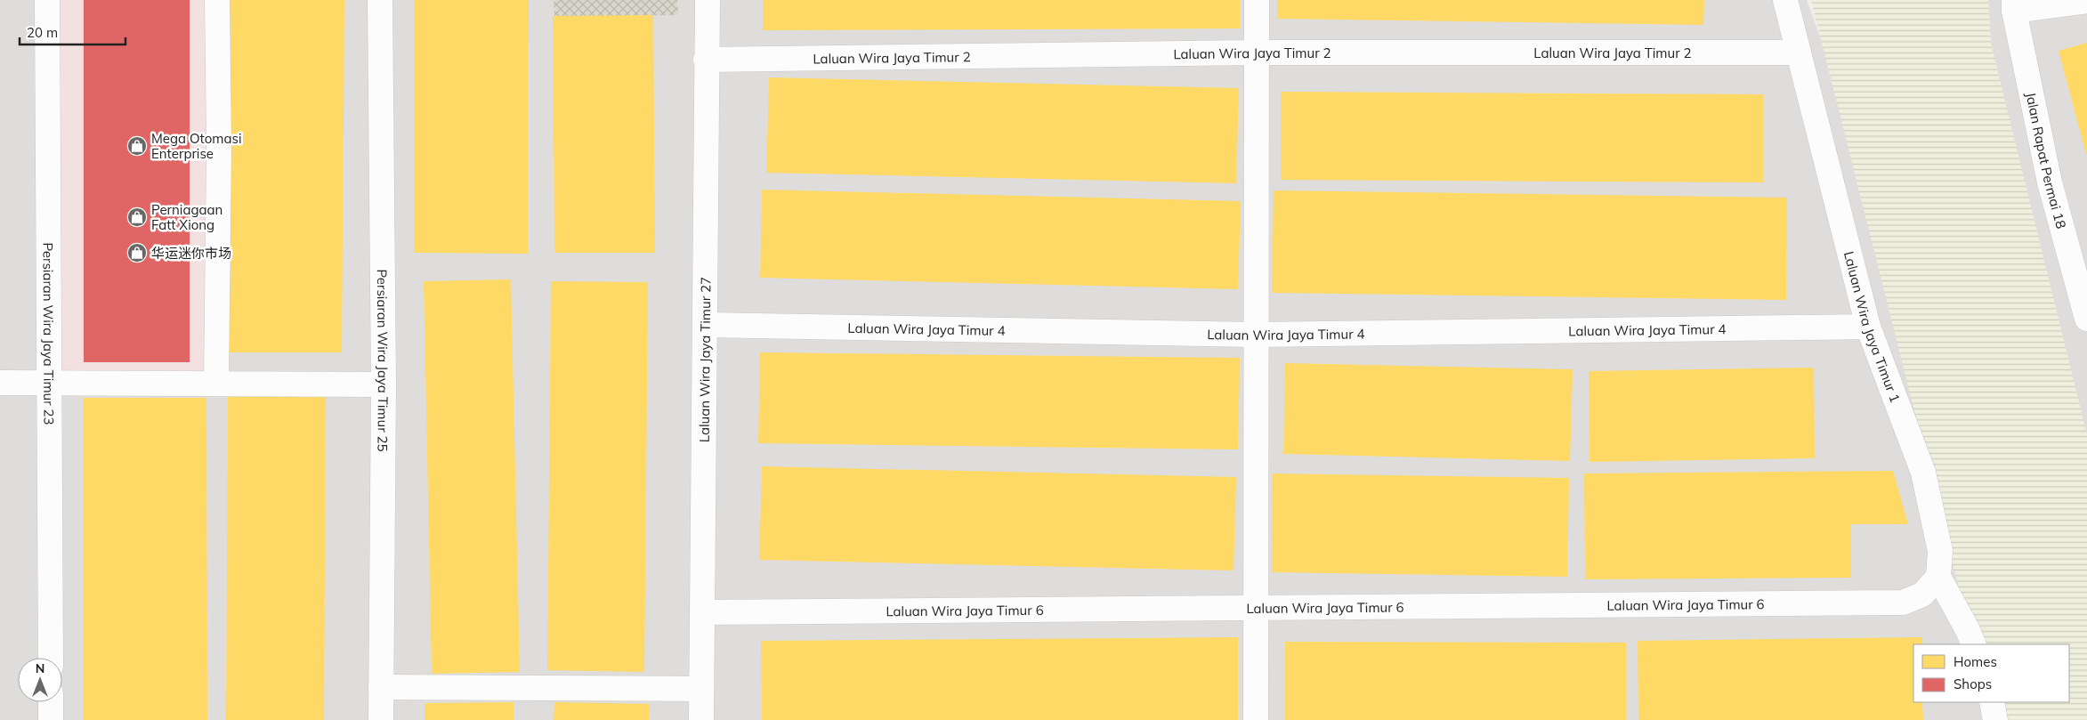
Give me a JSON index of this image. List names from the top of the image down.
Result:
{
  "streets": {
    "street": [
      "Laluan Wira Jaya Timur 2",
      "Jalan Rapat Permai 18",
      "Laluan Wira Jaya Timur 1",
      "Laluan Wira Jaya Timur 4",
      "Persiaran Wira Jaya Timur 23",
      "Persiaran Wira Jaya Timur 25",
      "Laluan Wira Jaya Timur 27",
      "Laluan Wira Jaya Timur 6"
    ]
  },
  "crossings": [
    ["Laluan Wira Jaya Timur 2", "Laluan Wira Jaya Timur 1"],
    ["Laluan Wira Jaya Timur 2", "Laluan Wira Jaya Timur 27"],
    ["Laluan Wira Jaya Timur 1", "Laluan Wira Jaya Timur 4"],
    ["Laluan Wira Jaya Timur 1", "Laluan Wira Jaya Timur 6"],
    ["Laluan Wira Jaya Timur 4", "Laluan Wira Jaya Timur 27"],
    ["Laluan Wira Jaya Timur 27", "Laluan Wira Jaya Timur 6"]
  ],
  "places": {
    "shop": ["Mega Otomasi Enterprise", "Perniagaan Fatt Xiong", "华运迷你市场"]
  },
  "legend": ["Homes", "Shops"],
  "scale_bar": "20 m",
  "north": "top"
}
